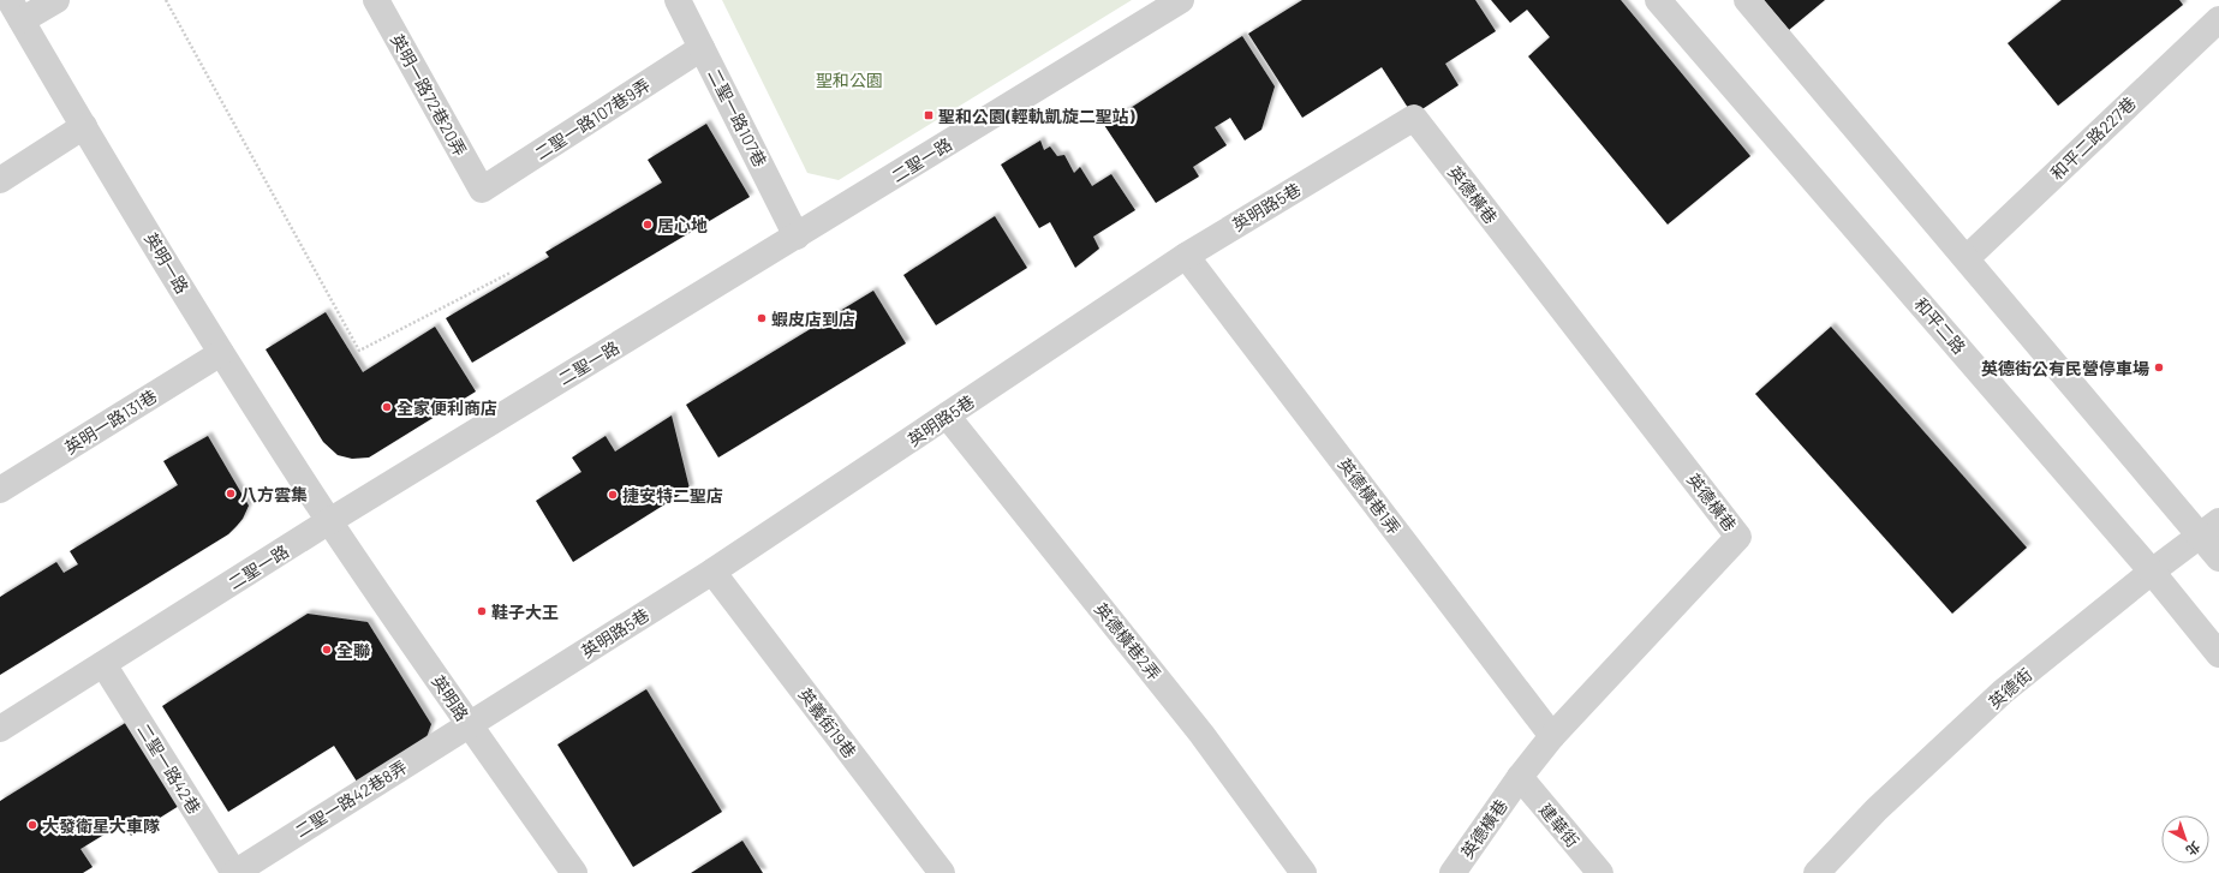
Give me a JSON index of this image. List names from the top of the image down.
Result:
{
  "streets": {
    "street": [
      "英明一路72巷20弄",
      "二聖一路107巷",
      "二聖一路107巷9弄",
      "和平二路227巷",
      "二聖一路",
      "英德橫巷",
      "英明路5巷",
      "英明一路",
      "和平二路",
      "英明一路131巷",
      "英德橫巷1弄",
      "英德橫巷2弄",
      "英德街",
      "英明路",
      "英義街19巷",
      "二聖一路42巷",
      "二聖一路42巷8弄",
      "建華街"
    ]
  },
  "crossings": [
    ["英明一路72巷20弄", "二聖一路107巷9弄"],
    ["二聖一路107巷", "二聖一路107巷9弄"],
    ["二聖一路107巷", "二聖一路"],
    ["二聖一路", "英明一路"],
    ["二聖一路", "英明路"],
    ["二聖一路", "二聖一路42巷"],
    ["英德橫巷", "英明路5巷"],
    ["英德橫巷", "英德橫巷1弄"],
    ["英德橫巷", "建華街"],
    ["英明路5巷", "英德橫巷1弄"],
    ["英明路5巷", "英德橫巷2弄"],
    ["英明路5巷", "英明路"],
    ["英明路5巷", "英義街19巷"],
    ["英明路5巷", "二聖一路42巷8弄"],
    ["英明一路", "英明一路131巷"],
    ["英明一路", "英明路"],
    ["和平二路", "英德街"],
    ["英明路", "二聖一路42巷8弄"],
    ["二聖一路42巷", "二聖一路42巷8弄"]
  ],
  "parks": ["聖和公園"],
  "places": {
    "transit": ["聖和公園(輕軌凱旋二聖站)"],
    "other": [
      "居心地",
      "蝦皮店到店",
      "英德街公有民營停車場",
      "全家便利商店",
      "八方雲集",
      "捷安特二聖店",
      "鞋子大王",
      "全聯",
      "大發衛星大車隊"
    ]
  },
  "north": "bottom right"
}
